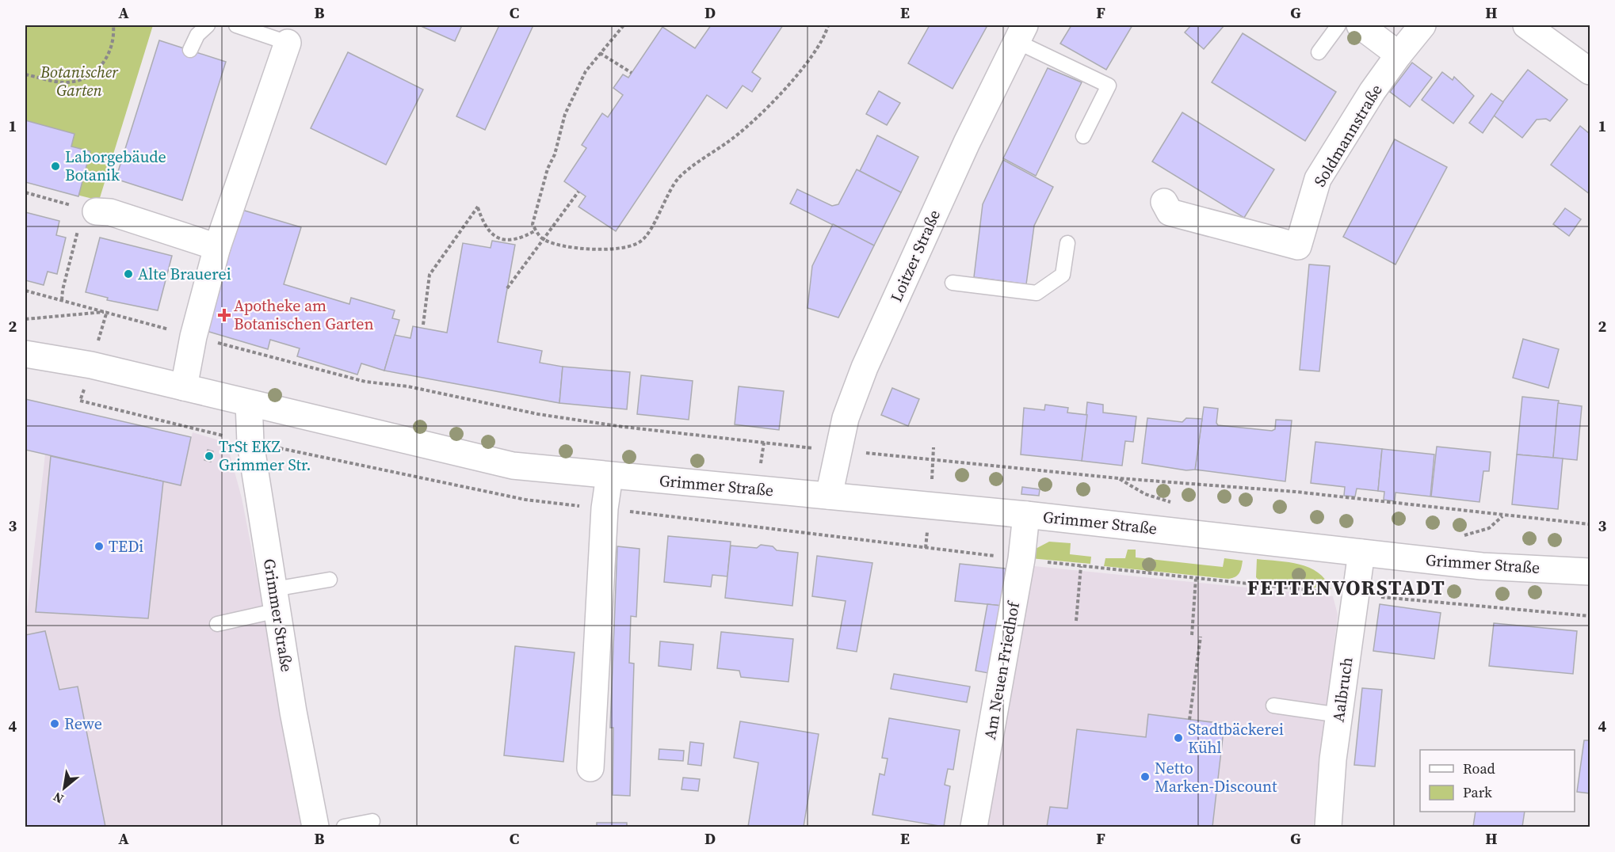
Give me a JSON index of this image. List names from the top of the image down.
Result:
{
  "streets": {
    "street": [
      "Soldmannstraße",
      "Loitzer Straße",
      "Grimmer Straße",
      "Am Neuen Friedhof",
      "Aalbruch"
    ]
  },
  "crossings": [
    ["Loitzer Straße", "Grimmer Straße"],
    ["Grimmer Straße", "Am Neuen Friedhof"],
    ["Grimmer Straße", "Aalbruch"]
  ],
  "districts": ["FETTENVORSTADT"],
  "parks": ["Botanischer Garten"],
  "places": {
    "other": [
      "Laborgebäude Botanik",
      "Alte Brauerei",
      "TrSt EKZ Grimmer Str.",
      "TEDi",
      "Rewe",
      "Stadtbäckerei Kühl",
      "Netto Marken-Discount"
    ],
    "health": ["Apotheke am Botanischen Garten"]
  },
  "legend": ["Road", "Park"],
  "north": "bottom left",
  "grid": {
    "columns": [
      "A",
      "B",
      "C",
      "D",
      "E",
      "F",
      "G",
      "H"
    ],
    "rows": [
      "1",
      "2",
      "3",
      "4"
    ]
  }
}
